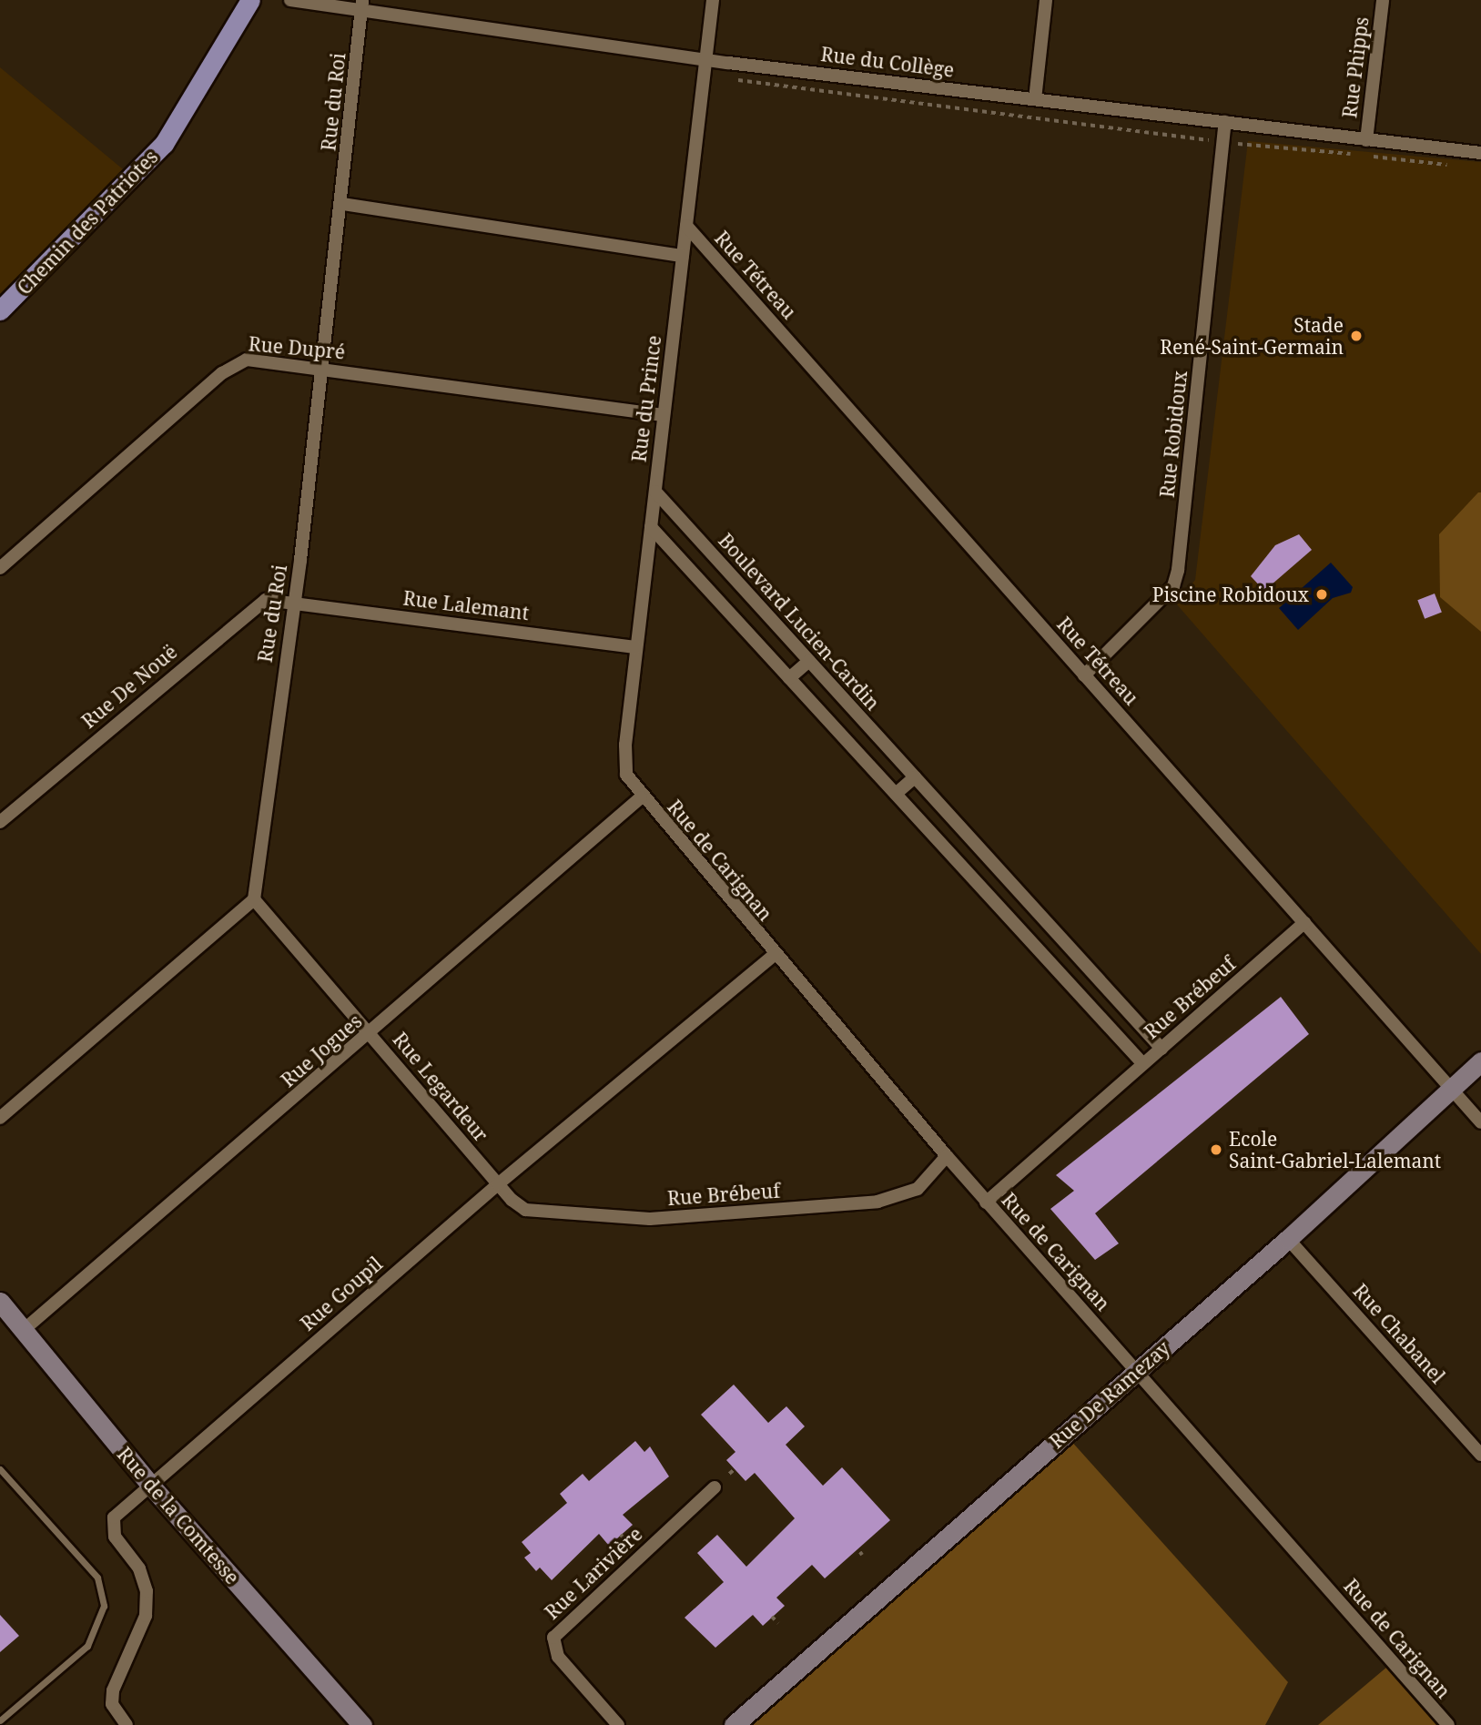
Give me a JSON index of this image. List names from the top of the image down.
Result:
{
  "streets": {
    "main road": ["Chemin des Patriotes"],
    "street": [
      "Rue du Collège",
      "Rue Phipps",
      "Rue du Roi",
      "Rue Tétreau",
      "Rue Dupré",
      "Rue du Prince",
      "Rue Robidoux",
      "Rue Lalemant",
      "Boulevard Lucien-Cardin",
      "Rue De Nouë",
      "Rue de Carignan",
      "Rue Brébeuf",
      "Rue Jogues",
      "Rue Legardeur",
      "Rue Goupil",
      "Rue Chabanel",
      "Rue De Ramezay",
      "Rue de la Comtesse",
      "Rue Larivière"
    ]
  },
  "crossings": [
    ["Rue du Collège", "Rue Phipps"],
    ["Rue du Collège", "Rue du Roi"],
    ["Rue du Collège", "Rue du Prince"],
    ["Rue du Collège", "Rue Robidoux"],
    ["Rue du Roi", "Rue Dupré"],
    ["Rue du Roi", "Rue Lalemant"],
    ["Rue du Roi", "Rue De Nouë"],
    ["Rue du Roi", "Rue Legardeur"],
    ["Rue Tétreau", "Rue du Prince"],
    ["Rue Tétreau", "Rue Robidoux"],
    ["Rue Tétreau", "Rue Brébeuf"],
    ["Rue Tétreau", "Rue De Ramezay"],
    ["Rue Dupré", "Rue du Prince"],
    ["Rue du Prince", "Rue Lalemant"],
    ["Rue du Prince", "Boulevard Lucien-Cardin"],
    ["Rue du Prince", "Rue de Carignan"],
    ["Rue du Prince", "Rue Jogues"],
    ["Rue Lalemant", "Rue De Nouë"],
    ["Boulevard Lucien-Cardin", "Rue Brébeuf"],
    ["Rue de Carignan", "Rue Brébeuf"],
    ["Rue de Carignan", "Rue Jogues"],
    ["Rue de Carignan", "Rue Goupil"],
    ["Rue de Carignan", "Rue De Ramezay"],
    ["Rue Brébeuf", "Rue Legardeur"],
    ["Rue Brébeuf", "Rue Goupil"],
    ["Rue Jogues", "Rue Legardeur"],
    ["Rue Jogues", "Rue de la Comtesse"],
    ["Rue Legardeur", "Rue Goupil"],
    ["Rue Goupil", "Rue de la Comtesse"],
    ["Rue Chabanel", "Rue De Ramezay"]
  ],
  "places": ["Stade René-Saint-Germain", "Piscine Robidoux", "Ecole Saint-Gabriel-Lalemant"]
}
